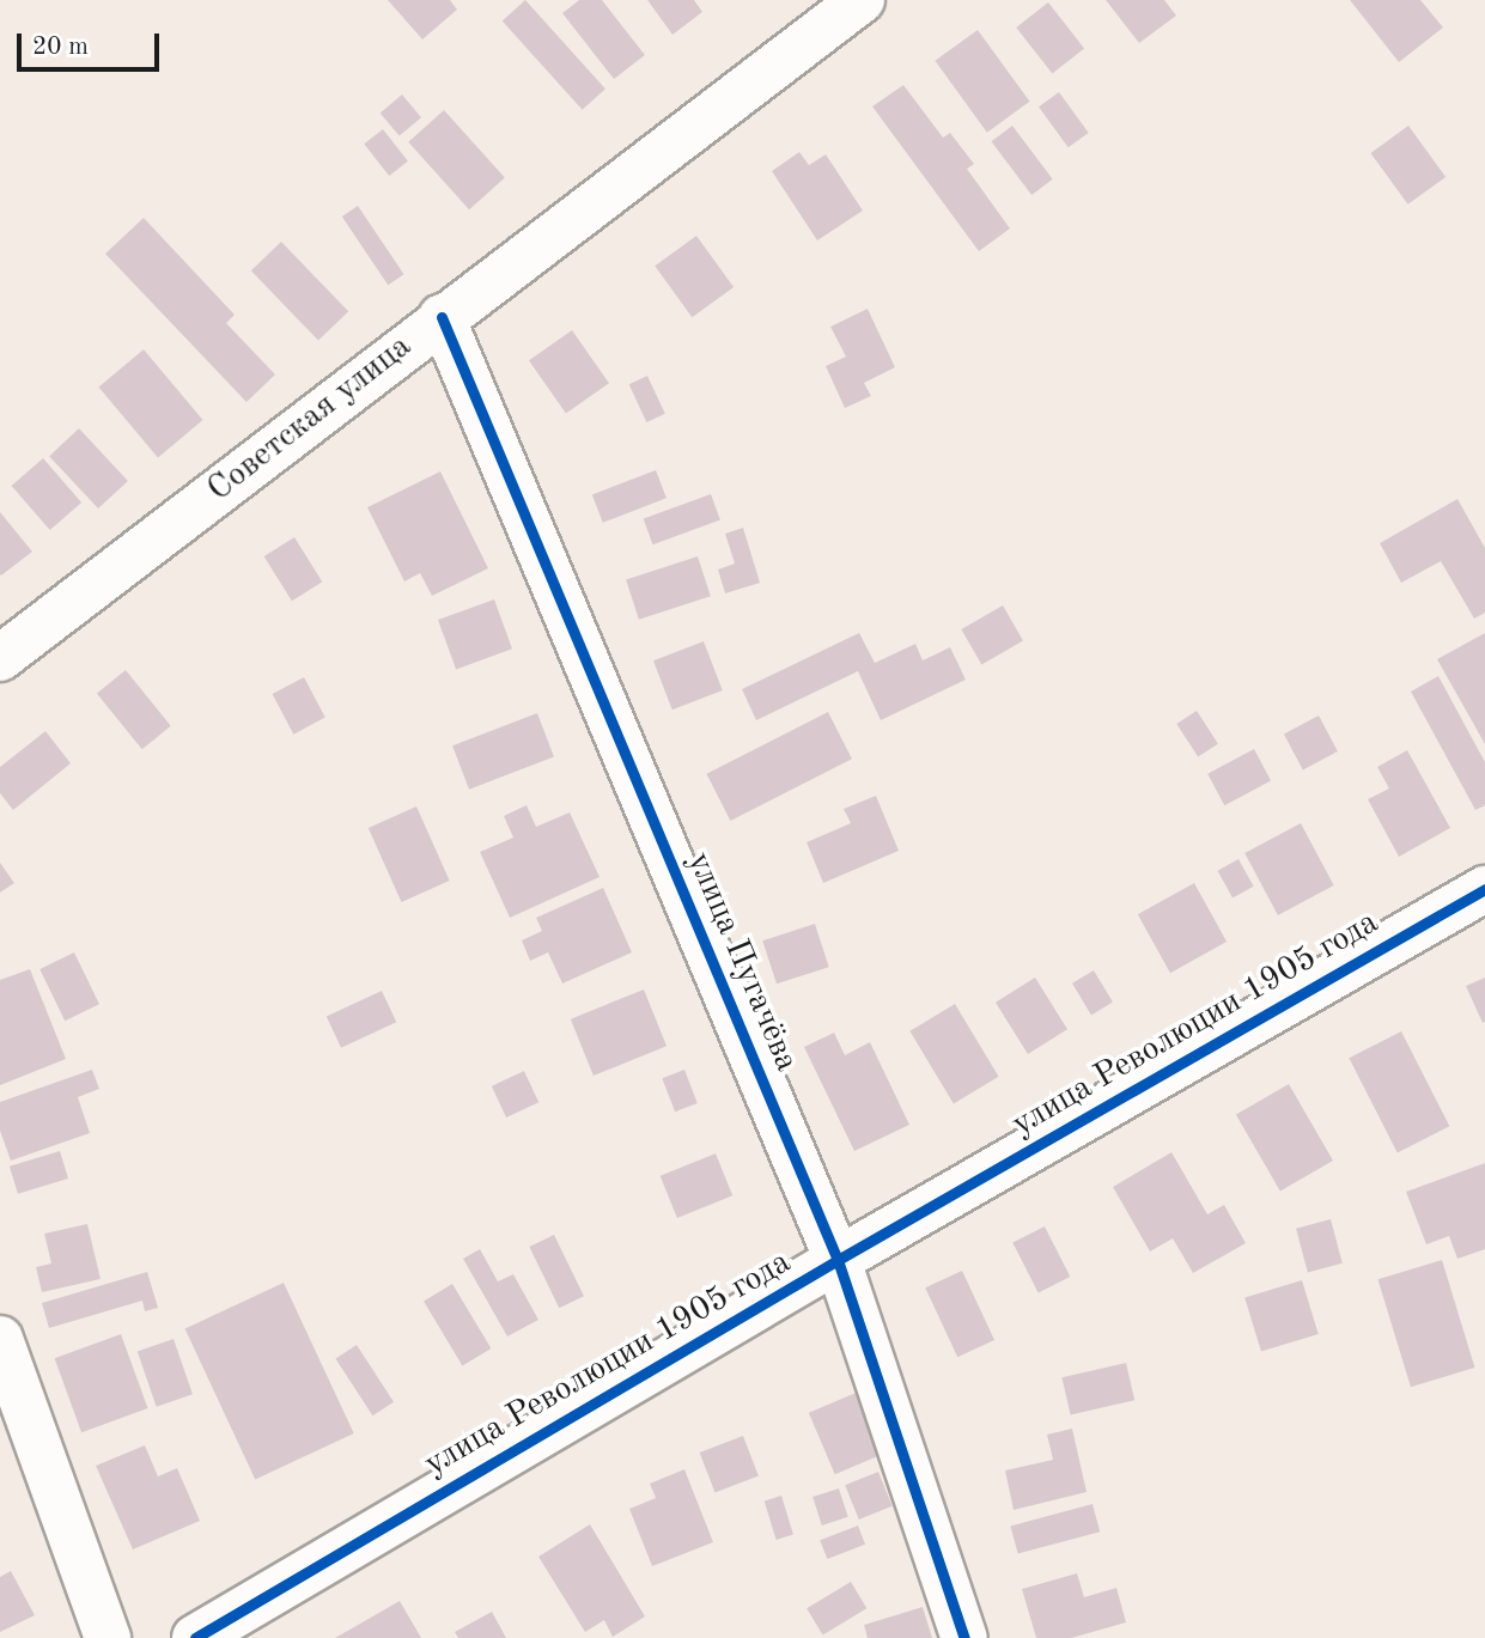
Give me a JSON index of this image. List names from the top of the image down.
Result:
{
  "streets": {
    "street": ["Советская улица", "улица Пугачёва", "улица Революции 1905 года"]
  },
  "crossings": [
    ["Советская улица", "улица Пугачёва"],
    ["улица Пугачёва", "улица Революции 1905 года"]
  ],
  "scale_bar": "20 m"
}
